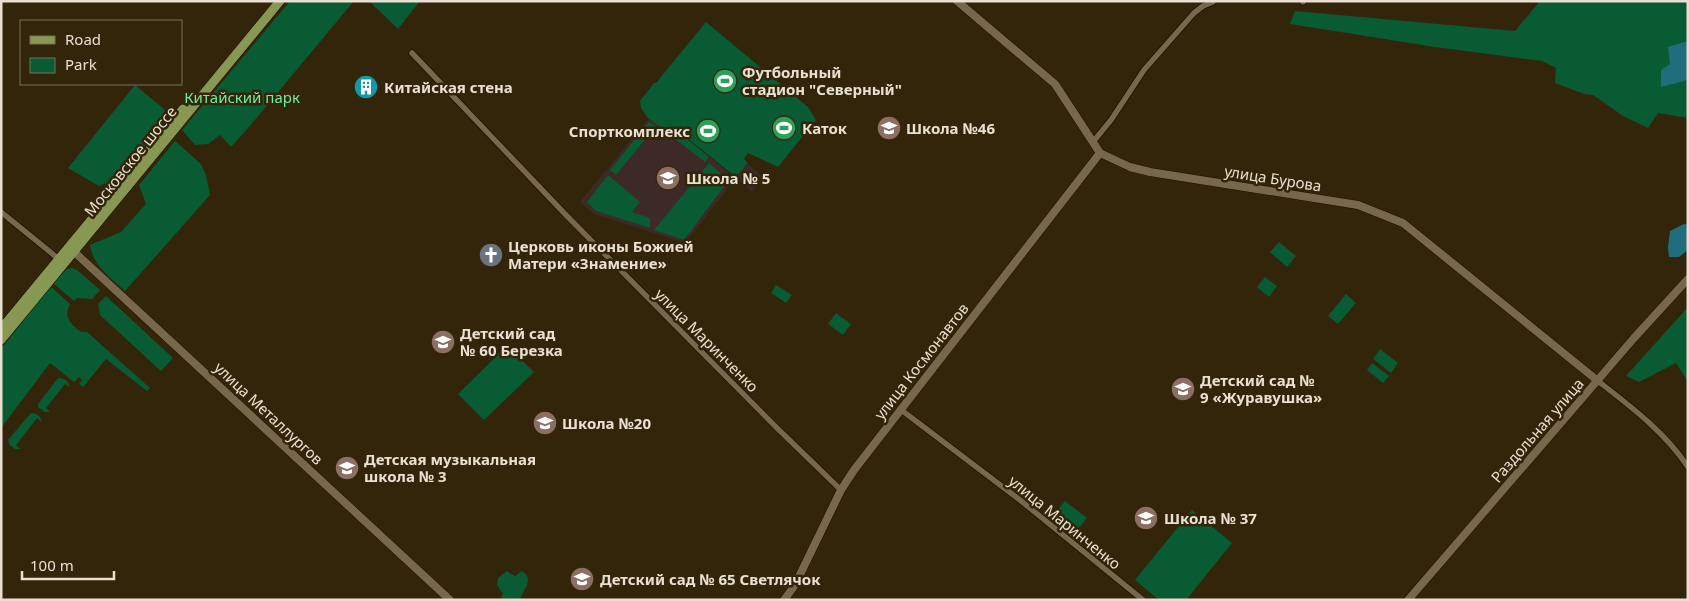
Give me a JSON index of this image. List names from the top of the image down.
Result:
{
  "streets": {
    "main road": [
      "Московское шоссе",
      "улица Бурова",
      "улица Космонавтов",
      "улица Металлургов",
      "Раздольная улица"
    ],
    "street": ["улица Маринченко"]
  },
  "crossings": [
    ["Московское шоссе", "улица Металлургов"],
    ["улица Бурова", "улица Космонавтов"],
    ["улица Бурова", "Раздольная улица"],
    ["улица Маринченко", "улица Космонавтов"]
  ],
  "parks": ["Китайский парк"],
  "places": {
    "sports": ["Футбольный стадион \"Северный\"", "Каток", "Спорткомплекс"],
    "building": ["Китайская стена"],
    "school or university": [
      "Школа №46",
      "Школа № 5",
      "Детский сад № 60 Березка",
      "Детский сад № 9 «Журавушка»",
      "Школа №20",
      "Детская музыкальная школа № 3",
      "Школа № 37",
      "Детский сад № 65 Светлячок"
    ],
    "church": ["Церковь иконы Божией Матери «Знамение»"]
  },
  "legend": ["Road", "Park"],
  "scale_bar": "100 m"
}
